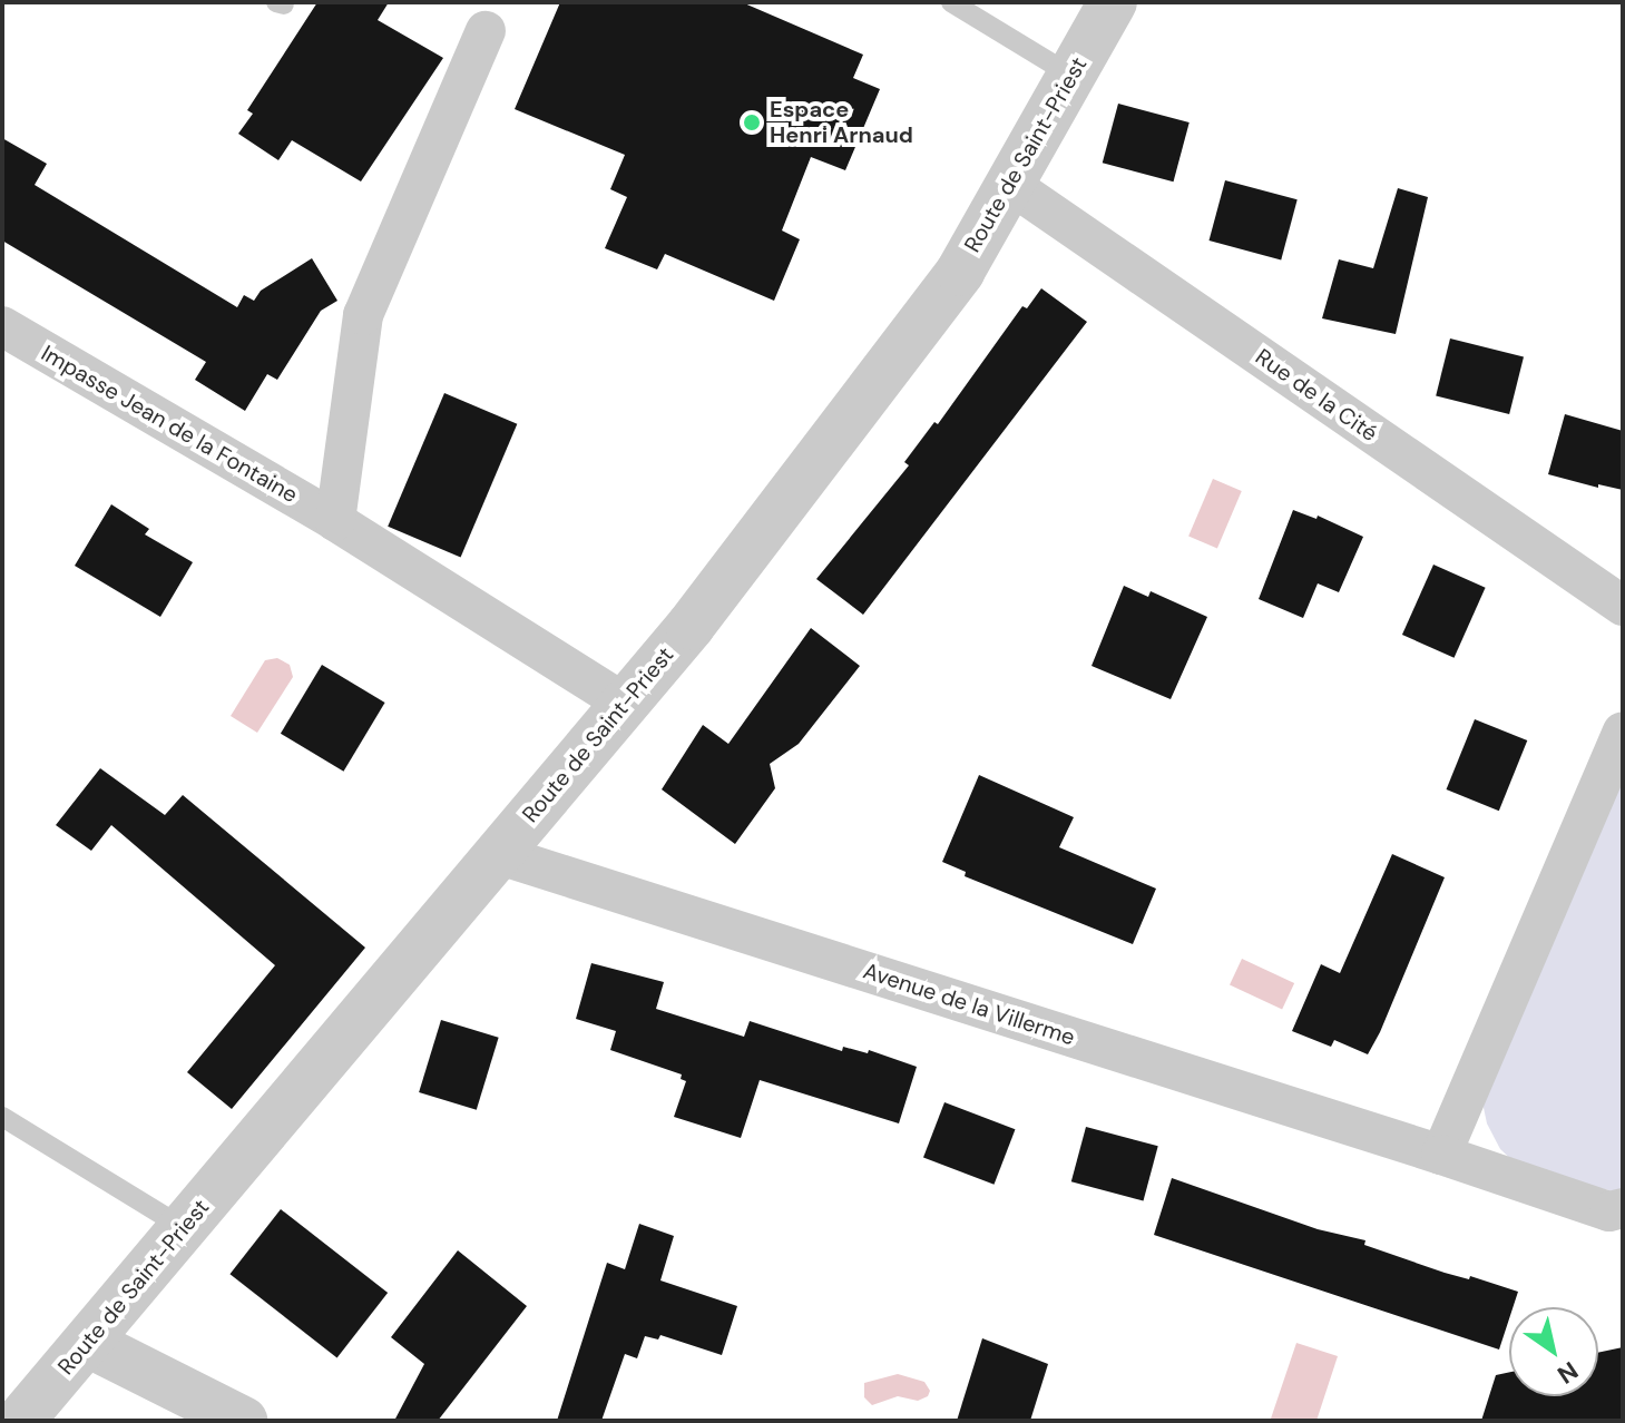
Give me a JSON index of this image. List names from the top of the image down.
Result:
{
  "streets": {
    "street": [
      "Route de Saint-Priest",
      "Rue de la Cité",
      "Impasse Jean de la Fontaine",
      "Avenue de la Villerme"
    ]
  },
  "crossings": [
    ["Route de Saint-Priest", "Rue de la Cité"],
    ["Route de Saint-Priest", "Impasse Jean de la Fontaine"],
    ["Route de Saint-Priest", "Avenue de la Villerme"]
  ],
  "places": ["Espace Henri Arnaud"],
  "north": "bottom right"
}
